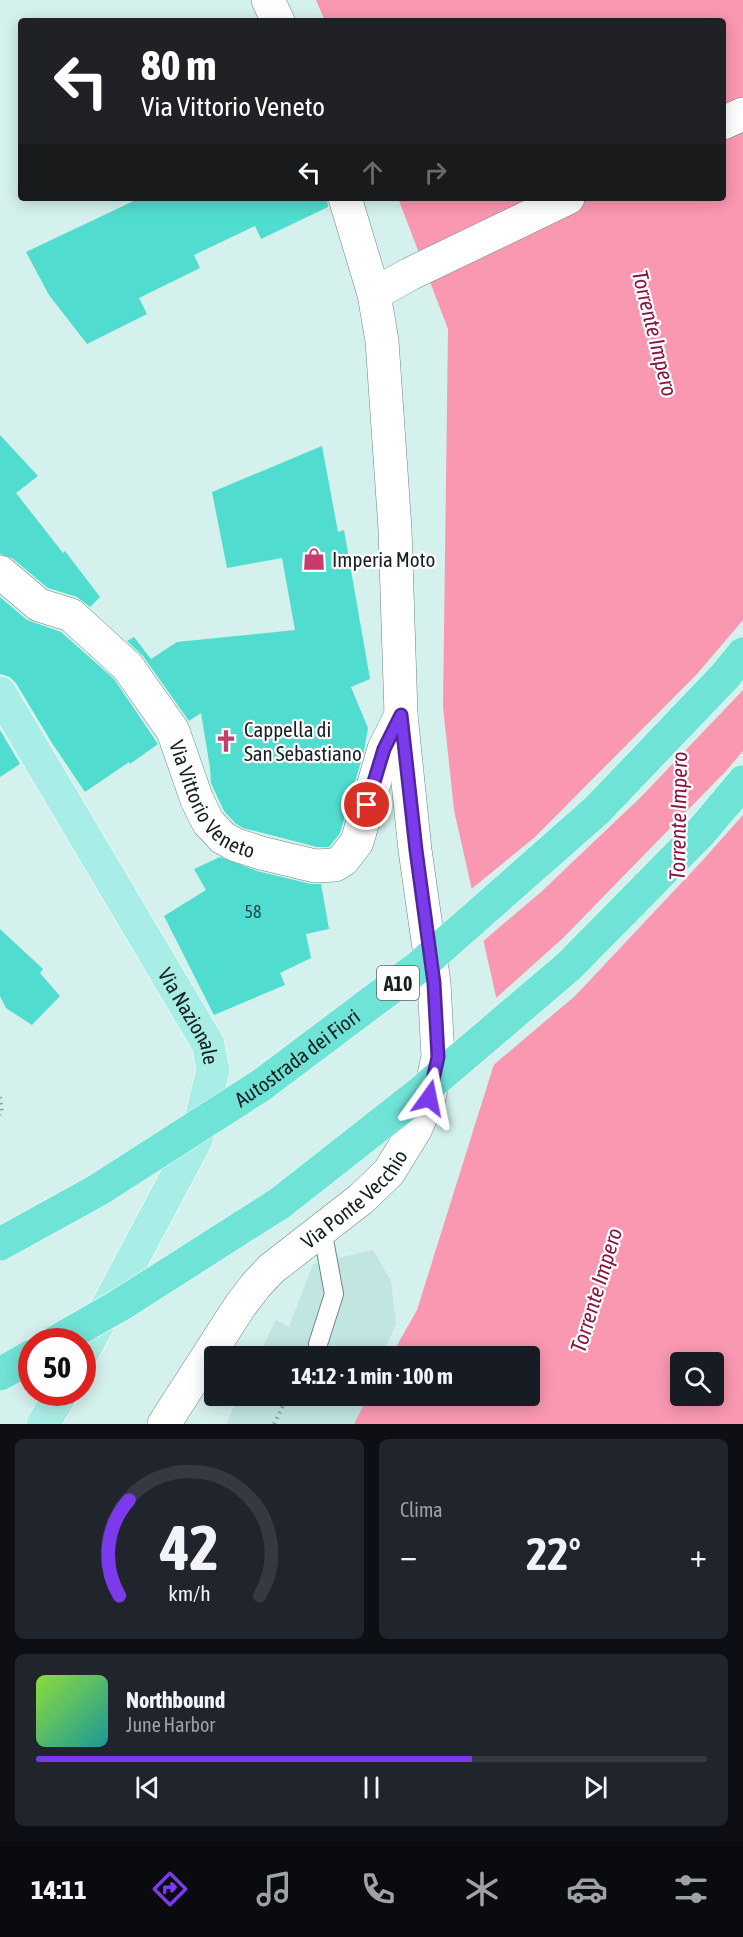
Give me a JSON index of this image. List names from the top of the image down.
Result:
{
  "streets": {
    "highway": ["A10", "Autostrada dei Fiori"],
    "main road": ["Via Vittorio Veneto", "Via Nazionale", "Via Ponte Vecchio"]
  },
  "crossings": [
    ["Via Vittorio Veneto", "Via Ponte Vecchio"]
  ],
  "water": ["Torrente Impero"],
  "places": {
    "shop": ["Imperia Moto"],
    "church": ["Cappella di San Sebastiano"]
  },
  "house_numbers": ["58"],
  "page": {
    "turn": ["80 m", "Via Vittorio Veneto"],
    "limit": "50",
    "trip": "14:12 · 1 min · 100 m",
    "tile": "Clima",
    "heat": ["−", "22°", "+"],
    "song": ["Northbound", "June Harbor"],
    "tabs": "14:11",
    "gauge": ["42", "km/h"]
  }
}
